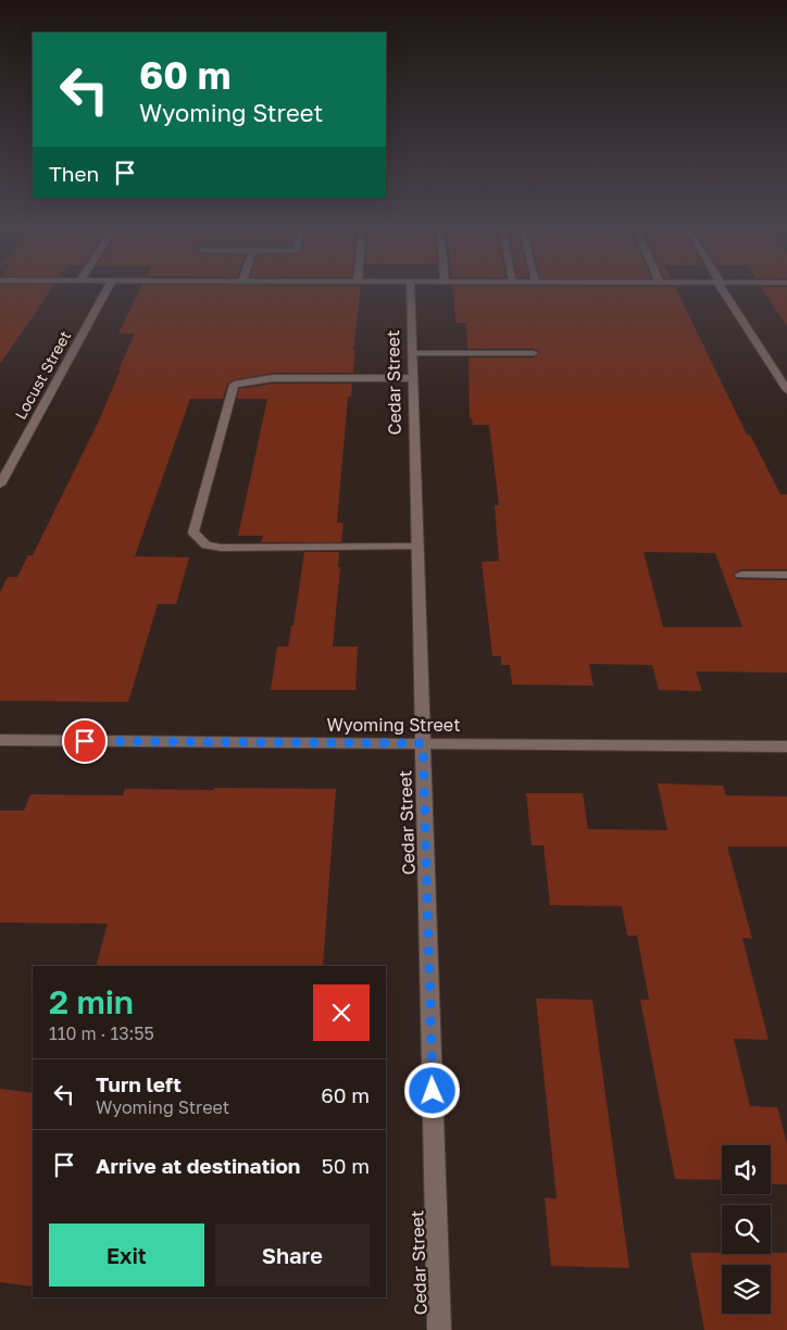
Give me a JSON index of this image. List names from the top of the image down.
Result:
{
  "streets": {
    "street": ["Locust Street", "Cedar Street", "Wyoming Street"]
  },
  "crossings": [
    ["Cedar Street", "Wyoming Street"]
  ],
  "page": {
    "turn": ["60 m", "Wyoming Street"],
    "then": "Then",
    "heading": ["2 min", "110 m · 13:55"],
    "list": [
      {
        "name": "Turn left",
        "note": "Wyoming Street",
        "value": "60 m"
      },
      {
        "name": "Arrive at destination",
        "value": "50 m"
      }
    ],
    "buttons": ["Exit", "Share"]
  }
}
